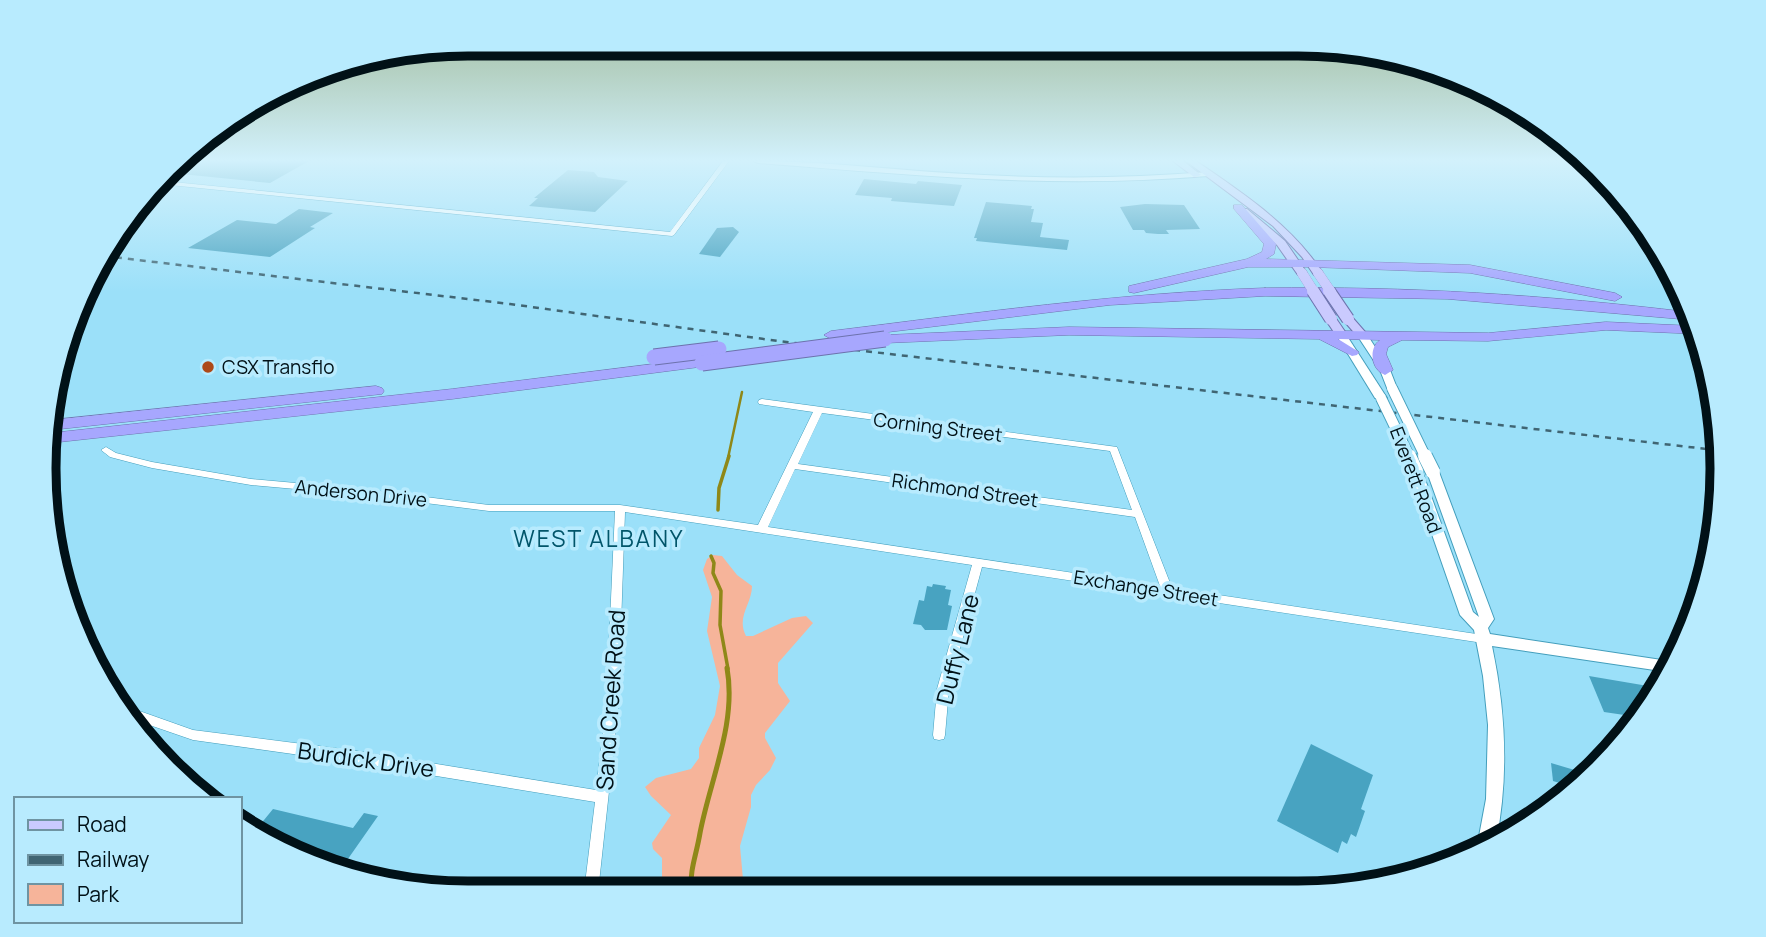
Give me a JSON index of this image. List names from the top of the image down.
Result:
{
  "streets": {
    "street": [
      "Corning Street",
      "Everett Road",
      "Richmond Street",
      "Anderson Drive",
      "Exchange Street",
      "Duffy Lane",
      "Sand Creek Road",
      "Burdick Drive"
    ]
  },
  "crossings": [
    ["Corning Street", "Richmond Street"],
    ["Everett Road", "Exchange Street"],
    ["Anderson Drive", "Exchange Street"],
    ["Anderson Drive", "Sand Creek Road"],
    ["Exchange Street", "Duffy Lane"],
    ["Exchange Street", "Sand Creek Road"],
    ["Sand Creek Road", "Burdick Drive"]
  ],
  "districts": ["WEST ALBANY"],
  "places": ["CSX Transflo"],
  "legend": ["Road", "Railway", "Park"]
}
